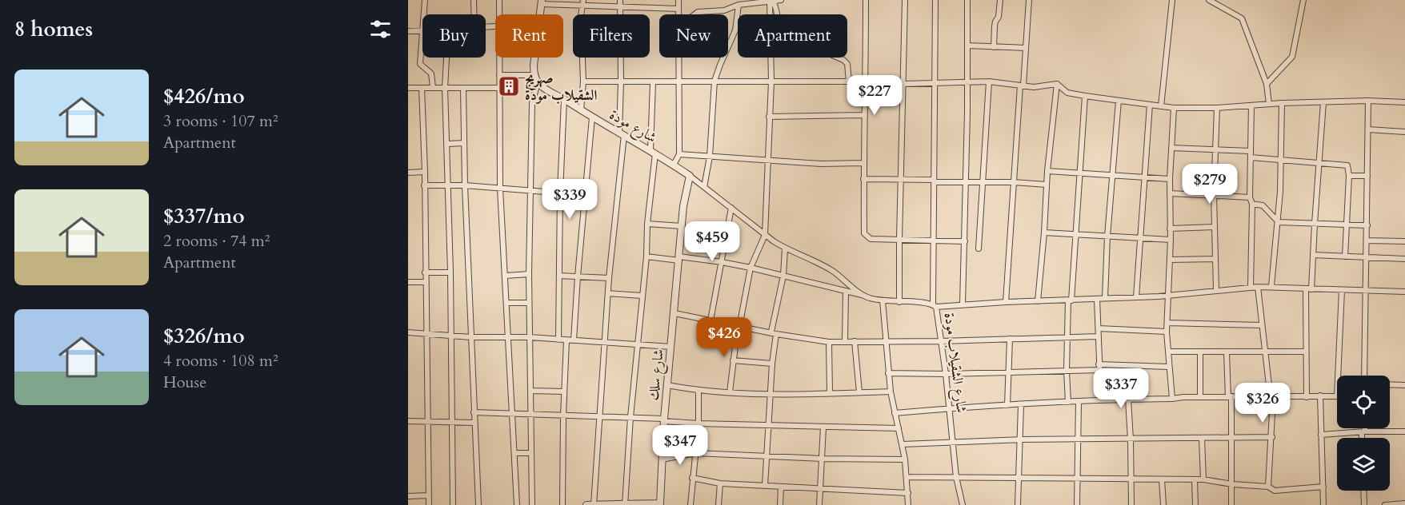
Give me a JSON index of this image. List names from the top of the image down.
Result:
{
  "streets": {
    "street": ["شارع مودة", "شارع الشقيلاب مودة", "شارع سلك"]
  },
  "crossings": [
    ["شارع مودة", "شارع الشقيلاب مودة"],
    ["شارع مودة", "شارع سلك"],
    ["شارع الشقيلاب مودة", "شارع سلك"]
  ],
  "places": {
    "building": ["صهريج الشقيلاب مودة"]
  },
  "page": {
    "heading": "8 homes",
    "chip": [
      "Buy",
      "Rent",
      "Filters",
      "New",
      "Apartment"
    ],
    "list": [
      {
        "name": "$426/mo",
        "note": "3 rooms · 107 m² · Apartment"
      },
      {
        "name": "$337/mo",
        "note": "2 rooms · 74 m² · Apartment"
      },
      {
        "name": "$326/mo",
        "note": "4 rooms · 108 m² · House"
      }
    ],
    "price": [
      "$227",
      "$279",
      "$339",
      "$459",
      "$426",
      "$337",
      "$326",
      "$347"
    ]
  }
}
